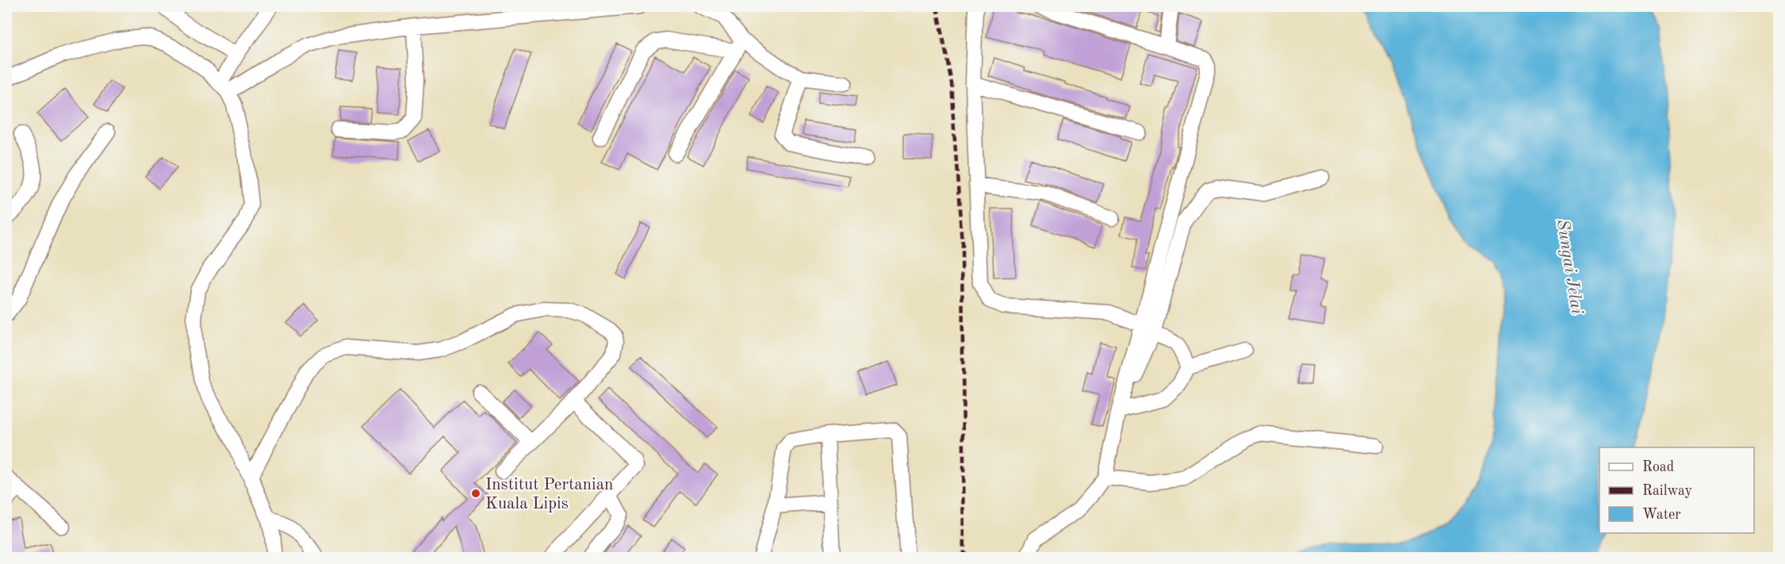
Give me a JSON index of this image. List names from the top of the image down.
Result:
{
  "water": ["Sungai Jelai"],
  "places": ["Institut Pertanian Kuala Lipis"],
  "legend": ["Road", "Railway", "Water"]
}
